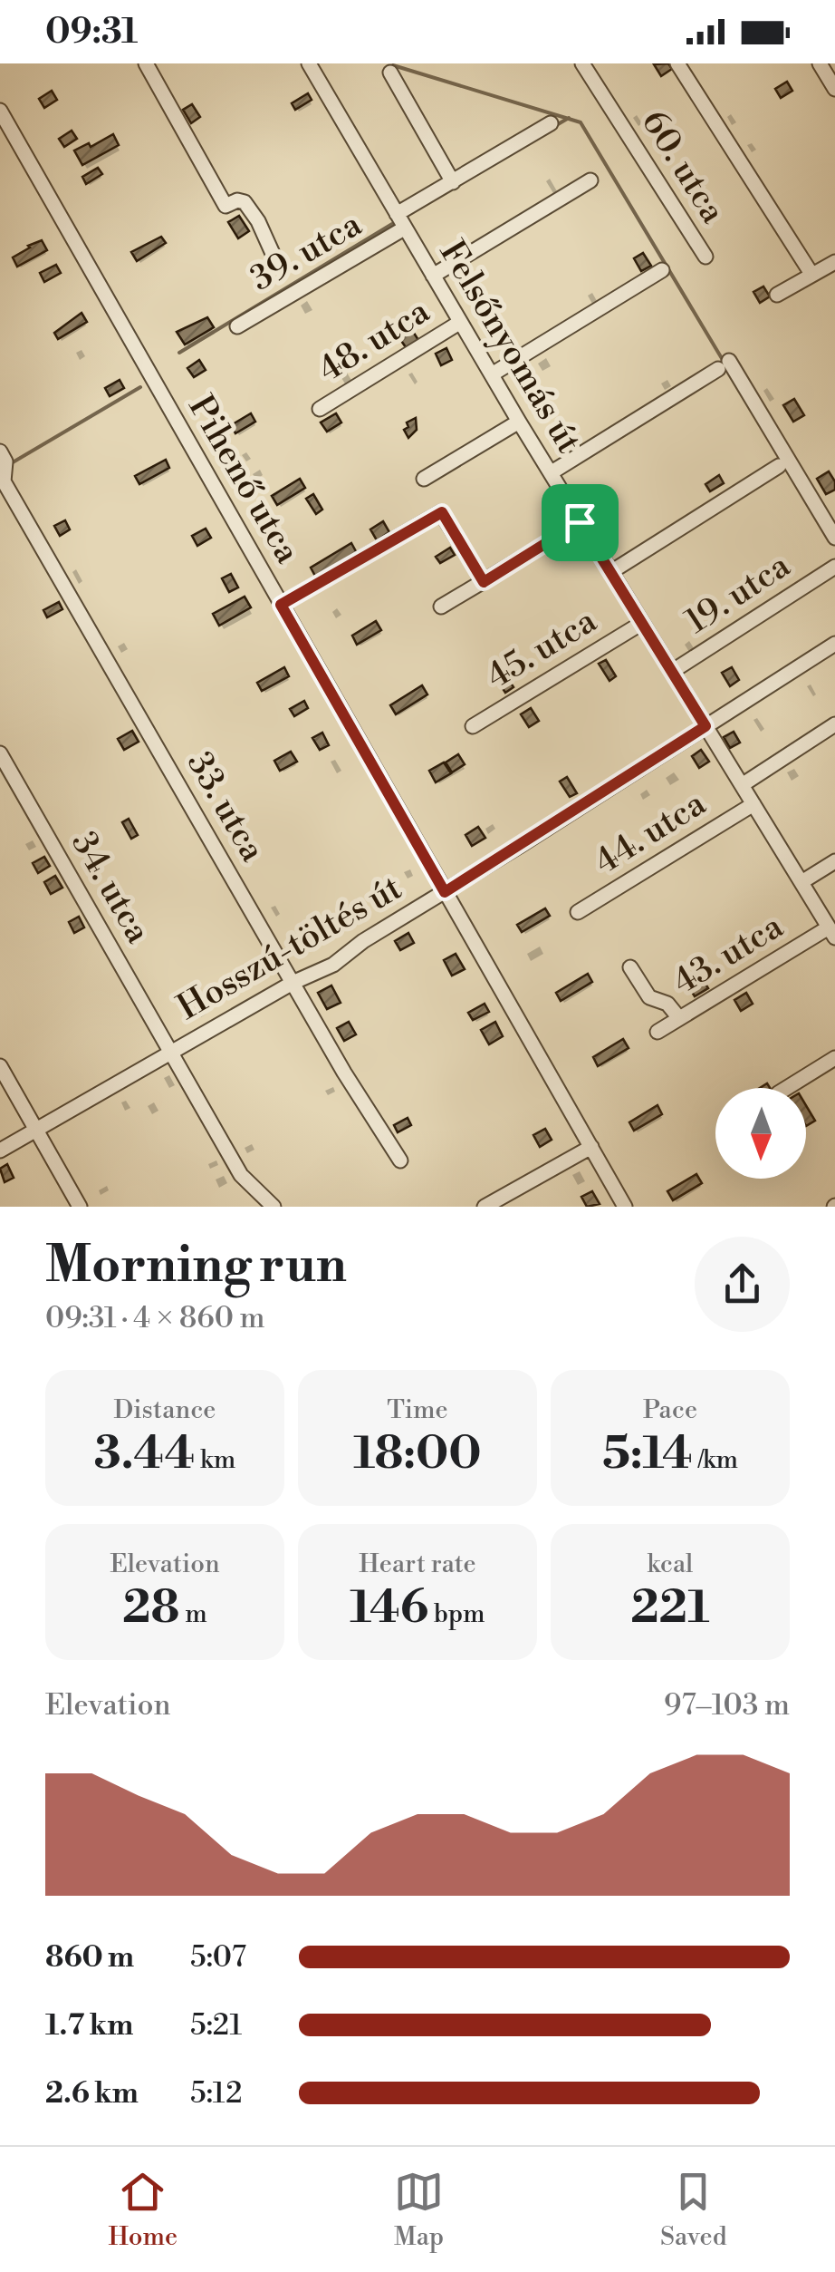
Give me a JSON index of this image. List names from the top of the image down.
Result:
{
  "streets": {
    "street": [
      "60. utca",
      "39. utca",
      "48. utca",
      "Felsőnyomás út",
      "Pihenő utca",
      "19. utca",
      "45. utca",
      "33. utca",
      "44. utca",
      "34. utca",
      "Hosszú-töltés út",
      "43. utca"
    ]
  },
  "crossings": [
    ["39. utca", "Felsőnyomás út"],
    ["48. utca", "Felsőnyomás út"],
    ["Felsőnyomás út", "19. utca"],
    ["Felsőnyomás út", "45. utca"],
    ["Felsőnyomás út", "44. utca"],
    ["Felsőnyomás út", "Hosszú-töltés út"],
    ["Felsőnyomás út", "43. utca"],
    ["Pihenő utca", "Hosszú-töltés út"],
    ["33. utca", "Hosszú-töltés út"],
    ["34. utca", "Hosszú-töltés út"]
  ],
  "north": "bottom",
  "page": {
    "status": "09:31",
    "heading": ["Morning run", "09:31 · 4 × 860 m"],
    "stats": [
      ["Distance", "3.44 km"],
      ["Time", "18:00"],
      ["Pace", "5:14 /km"],
      ["Elevation", "28 m"],
      ["Heart rate", "146 bpm"],
      ["kcal", "221"]
    ],
    "chart": ["Elevation", "97–103 m"],
    "list": [
      {
        "name": "860 m",
        "note": "5:07"
      },
      {
        "name": "1.7 km",
        "note": "5:21"
      },
      {
        "name": "2.6 km",
        "note": "5:12"
      }
    ],
    "tabs": ["Home", "Map", "Saved"]
  }
}
